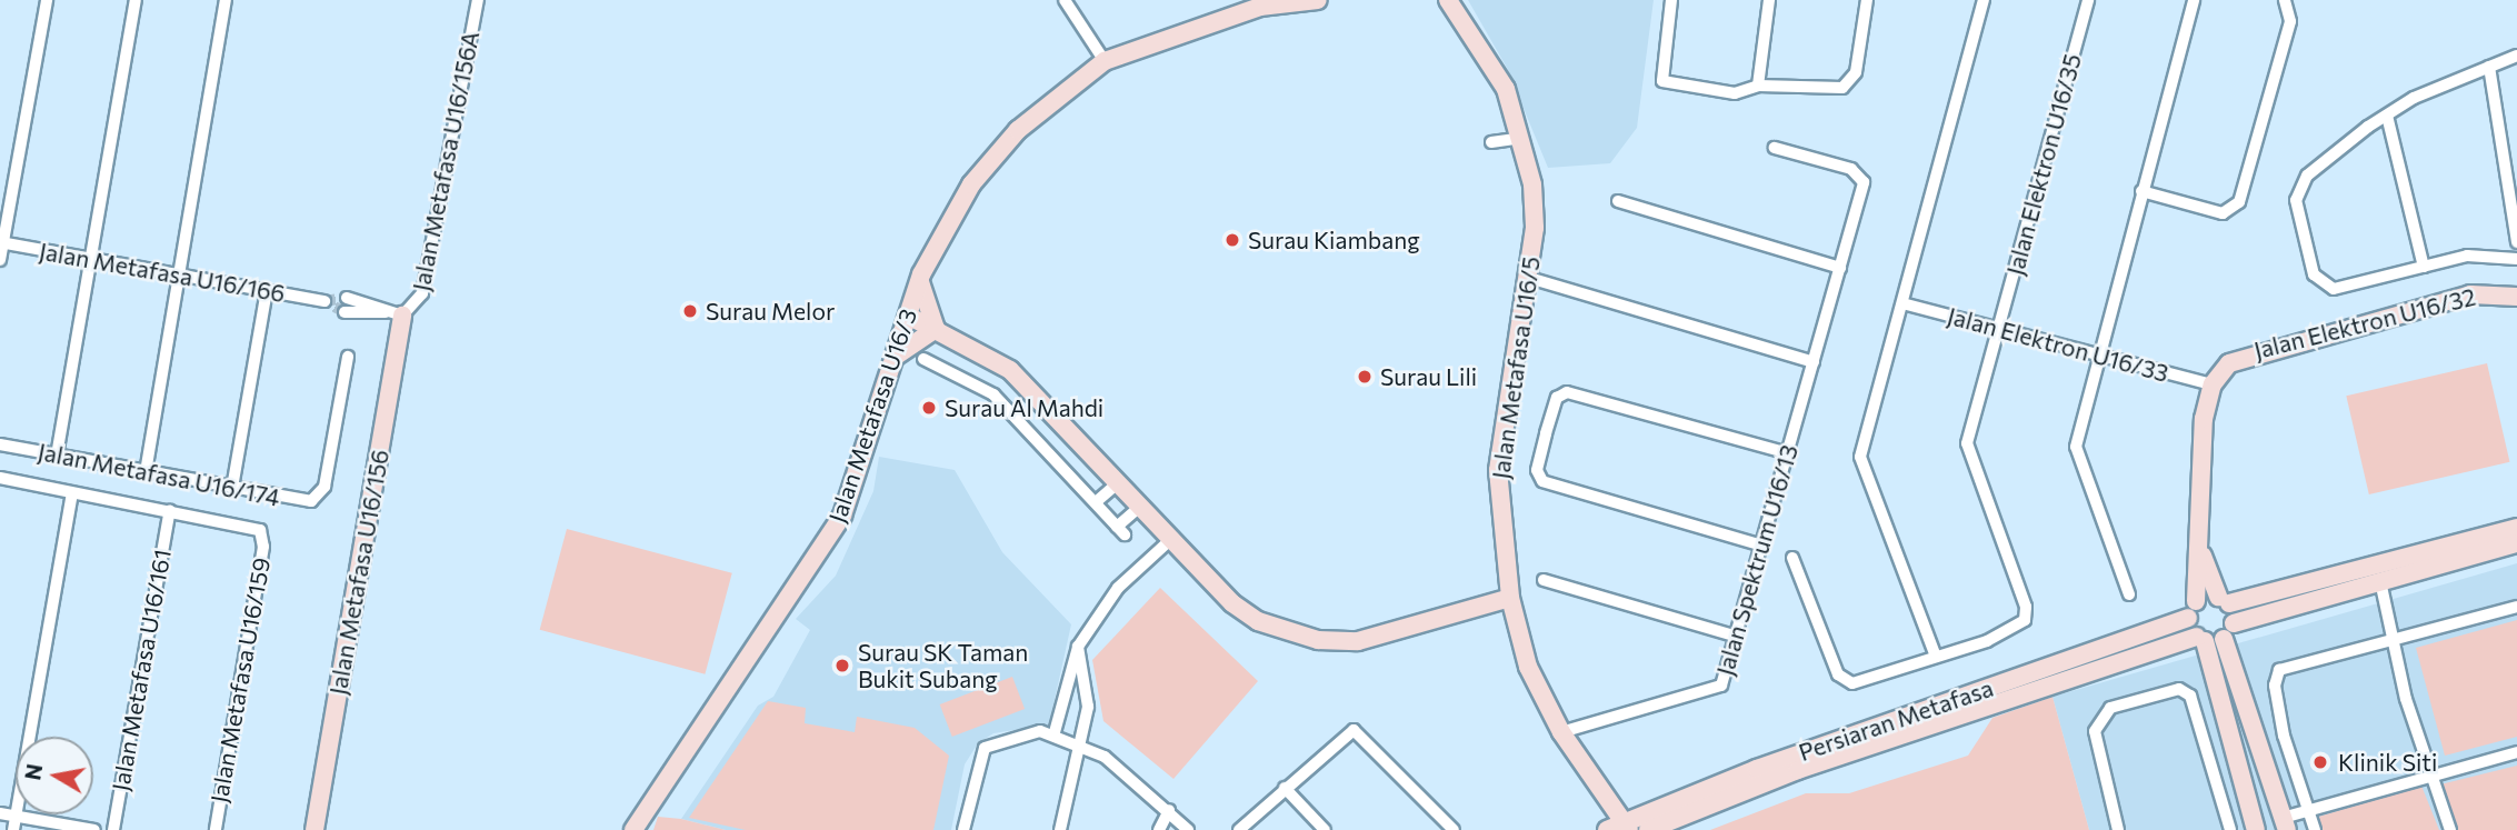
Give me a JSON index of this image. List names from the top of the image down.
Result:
{
  "streets": {
    "street": [
      "Jalan Metafasa U16/156A",
      "Jalan Elektron U16/35",
      "Jalan Metafasa U16/166",
      "Jalan Elektron U16/32",
      "Jalan Elektron U16/33",
      "Jalan Metafasa U16/5",
      "Jalan Metafasa U16/3",
      "Jalan Metafasa U16/174",
      "Jalan Spektrum U16/13",
      "Jalan Metafasa U16/156",
      "Jalan Metafasa U16/161",
      "Jalan Metafasa U16/159",
      "Persiaran Metafasa"
    ]
  },
  "crossings": [
    ["Jalan Metafasa U16/156A", "Jalan Metafasa U16/156"],
    ["Jalan Elektron U16/35", "Jalan Elektron U16/33"],
    ["Jalan Elektron U16/32", "Jalan Elektron U16/33"],
    ["Jalan Metafasa U16/5", "Jalan Spektrum U16/13"],
    ["Jalan Metafasa U16/5", "Persiaran Metafasa"],
    ["Jalan Metafasa U16/161", "Jalan Metafasa U16/159"]
  ],
  "places": [
    "Surau Kiambang",
    "Surau Melor",
    "Surau Lili",
    "Surau Al Mahdi",
    "Surau SK Taman Bukit Subang",
    "Klinik Siti"
  ],
  "north": "left"
}
